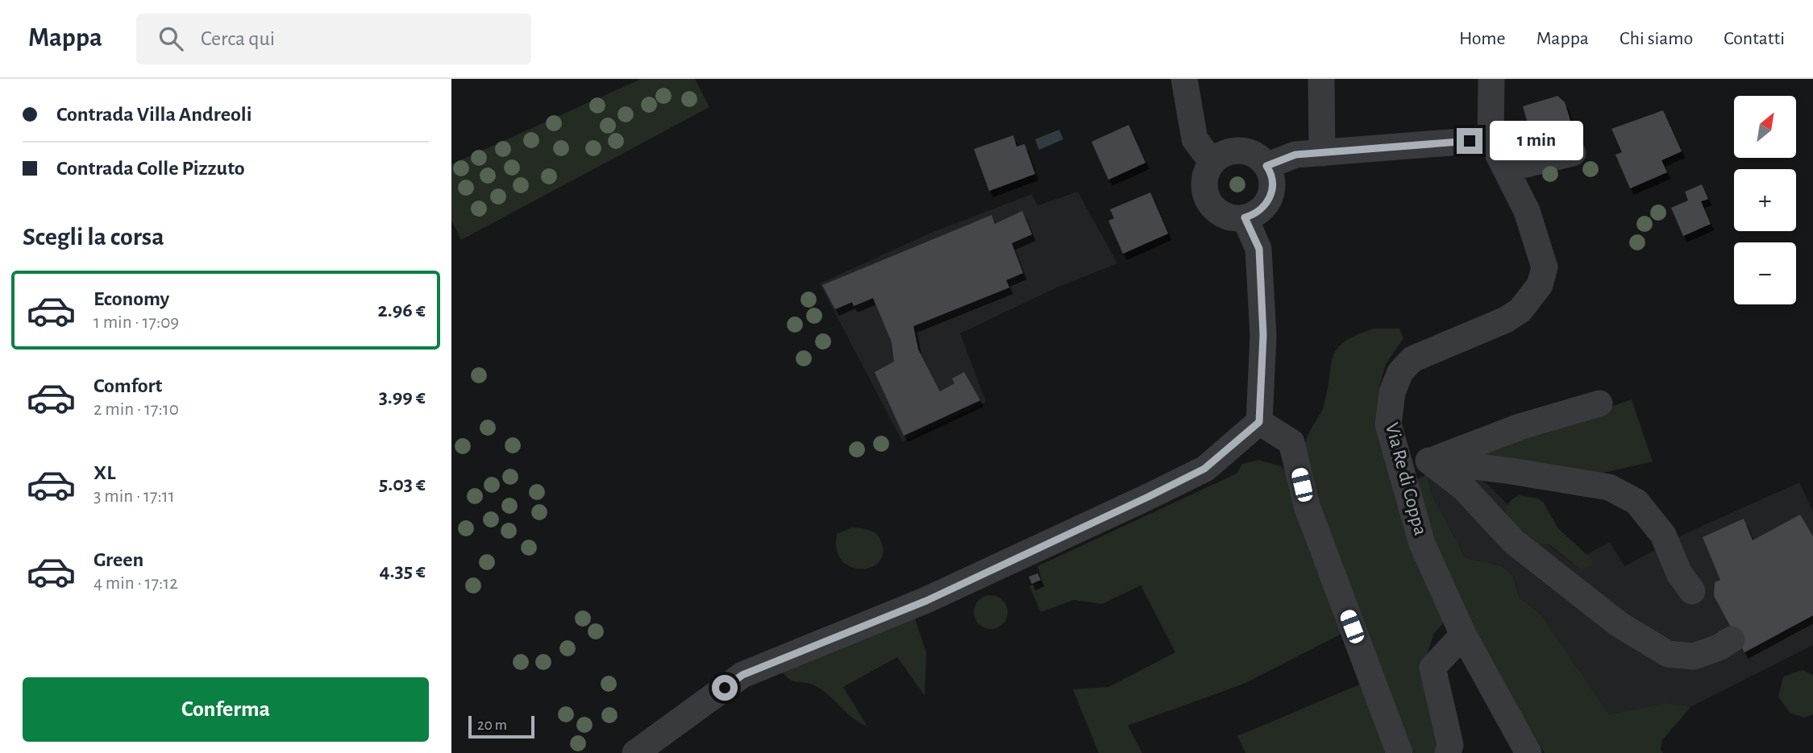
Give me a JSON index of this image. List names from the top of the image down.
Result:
{
  "streets": {
    "street": ["Via Re di Coppa"]
  },
  "scale_bar": "20 m",
  "north": "top right",
  "page": {
    "header": "Mappa",
    "search": "Cerca qui",
    "nav": [
      "Home",
      "Mappa",
      "Chi siamo",
      "Contatti"
    ],
    "banner": ["Contrada Villa Andreoli", "Contrada Colle Pizzuto"],
    "map_buttons": ["+", "−"],
    "bubble": "1 min",
    "heading": "Scegli la corsa",
    "list": [
      {
        "name": "Economy",
        "note": "1 min · 17:09",
        "value": "2.96 €"
      },
      {
        "name": "Comfort",
        "note": "2 min · 17:10",
        "value": "3.99 €"
      },
      {
        "name": "XL",
        "note": "3 min · 17:11",
        "value": "5.03 €"
      },
      {
        "name": "Green",
        "note": "4 min · 17:12",
        "value": "4.35 €"
      }
    ],
    "buttons": "Conferma",
    "scale": "20 m"
  }
}
